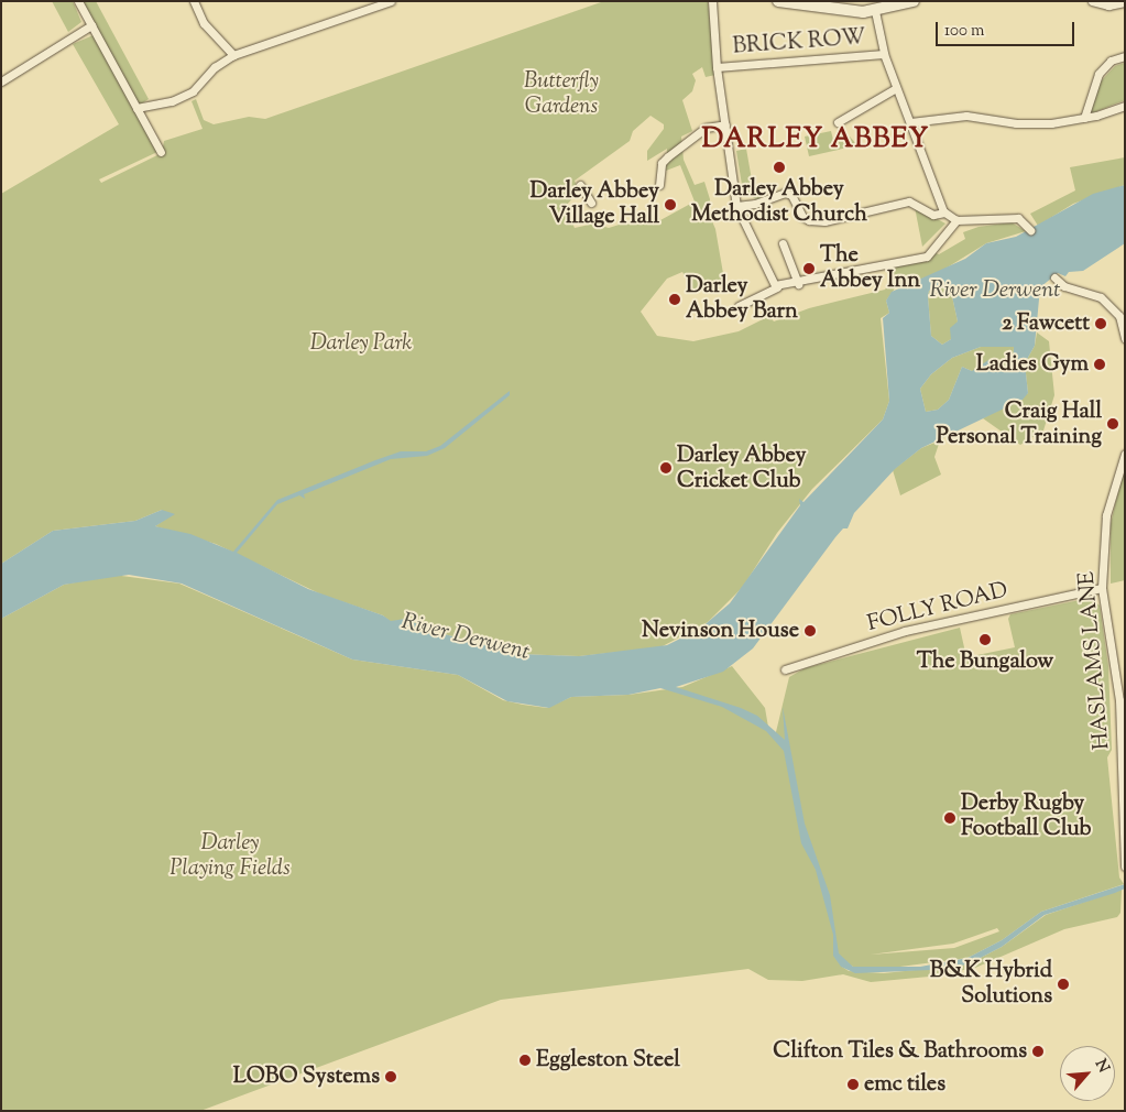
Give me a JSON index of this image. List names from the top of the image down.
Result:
{
  "streets": {
    "street": ["BRICK ROW", "FOLLY ROAD", "HASLAMS LANE"]
  },
  "crossings": [
    ["FOLLY ROAD", "HASLAMS LANE"]
  ],
  "districts": ["DARLEY ABBEY"],
  "water": ["River Derwent"],
  "parks": ["Butterfly Gardens", "Darley Park", "Darley Playing Fields"],
  "places": [
    "Darley Abbey Methodist Church",
    "Darley Abbey Village Hall",
    "The Abbey Inn",
    "Darley Abbey Barn",
    "2 Fawcett",
    "Ladies Gym",
    "Craig Hall Personal Training",
    "Darley Abbey Cricket Club",
    "Nevinson House",
    "The Bungalow",
    "Derby Rugby Football Club",
    "B&K Hybrid Solutions",
    "Clifton Tiles & Bathrooms",
    "Eggleston Steel",
    "LOBO Systems",
    "emc tiles"
  ],
  "scale_bar": "100 m",
  "north": "top right"
}
